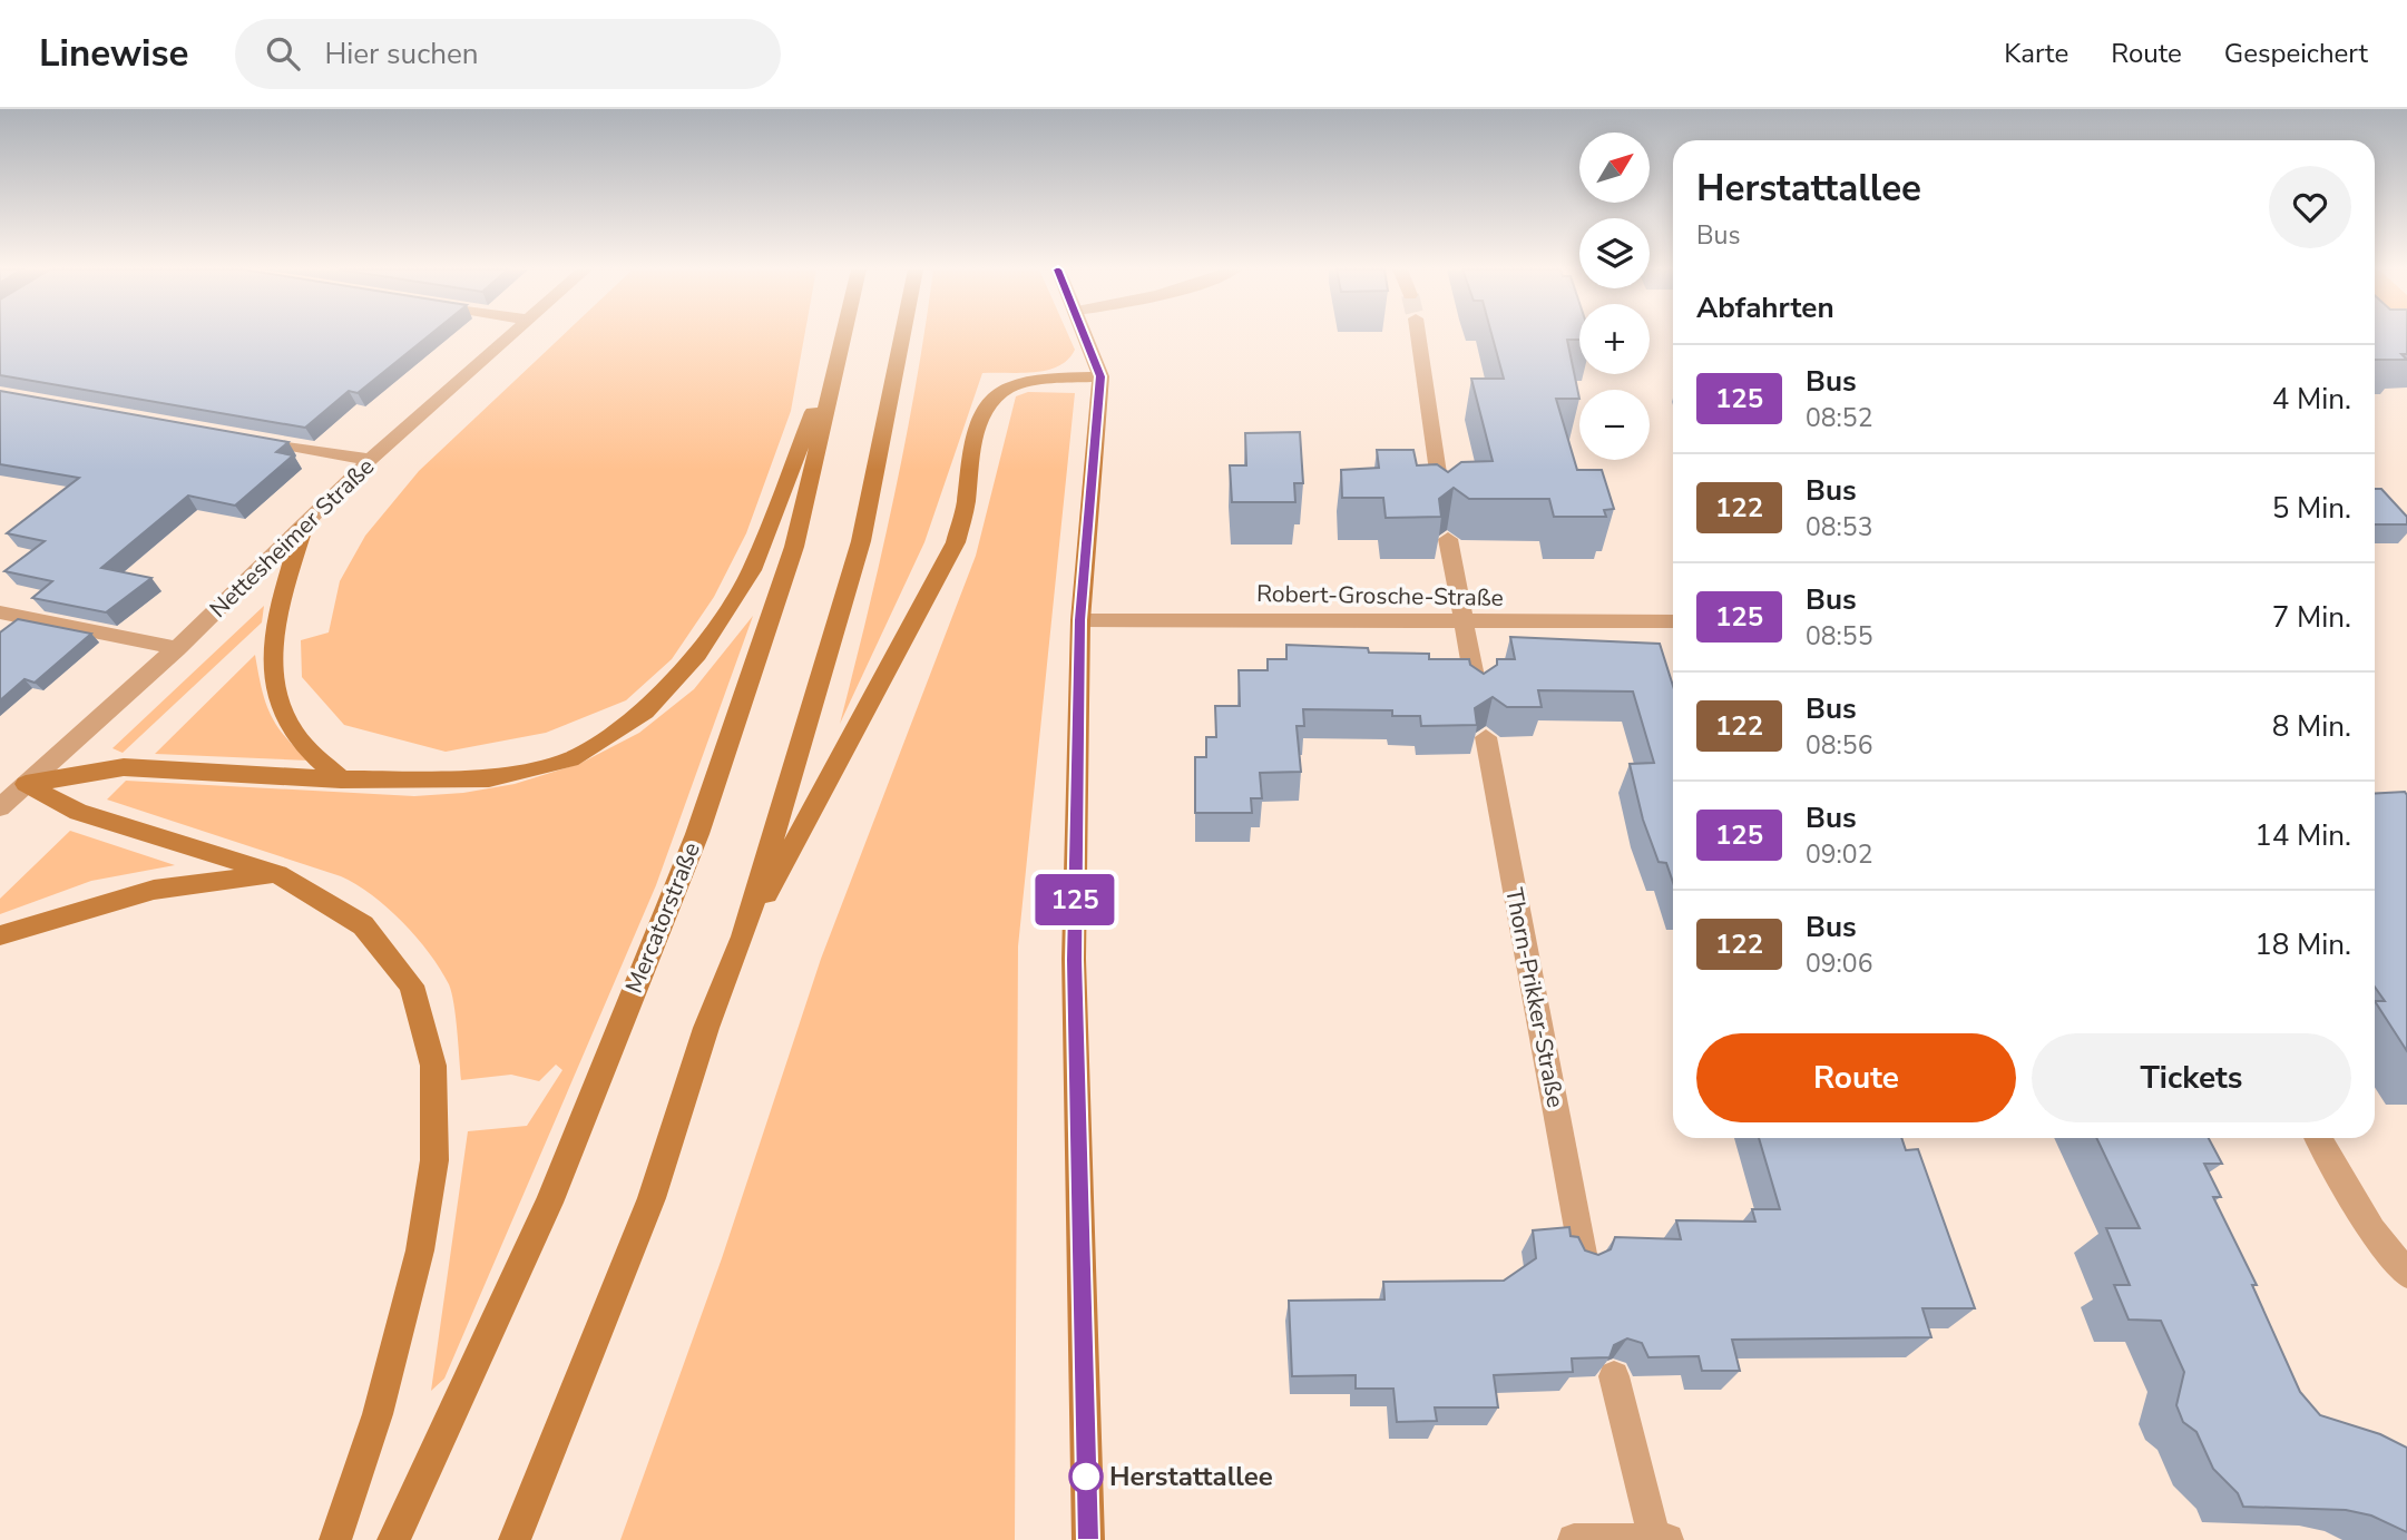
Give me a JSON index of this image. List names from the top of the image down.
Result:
{
  "streets": {
    "main road": ["Mercatorstraße"],
    "street": ["Nettesheimer Straße", "Robert-Grosche-Straße", "Thorn-Prikker-Straße"]
  },
  "places": ["Herstattallee"],
  "lines": ["bus line 125"],
  "north": "top right",
  "page": {
    "header": "Linewise",
    "search": "Hier suchen",
    "nav": ["Karte", "Route", "Gespeichert"],
    "on_map": "125",
    "map_buttons": ["+", "−"],
    "heading": [
      ["Herstattallee", "Bus"],
      "Abfahrten"
    ],
    "list": [
      {
        "mark": "125",
        "name": "Bus",
        "note": "08:52",
        "value": "4 Min."
      },
      {
        "mark": "122",
        "name": "Bus",
        "note": "08:53",
        "value": "5 Min."
      },
      {
        "mark": "125",
        "name": "Bus",
        "note": "08:55",
        "value": "7 Min."
      },
      {
        "mark": "122",
        "name": "Bus",
        "note": "08:56",
        "value": "8 Min."
      },
      {
        "mark": "125",
        "name": "Bus",
        "note": "09:02",
        "value": "14 Min."
      },
      {
        "mark": "122",
        "name": "Bus",
        "note": "09:06",
        "value": "18 Min."
      }
    ],
    "buttons": ["Route", "Tickets"]
  }
}
